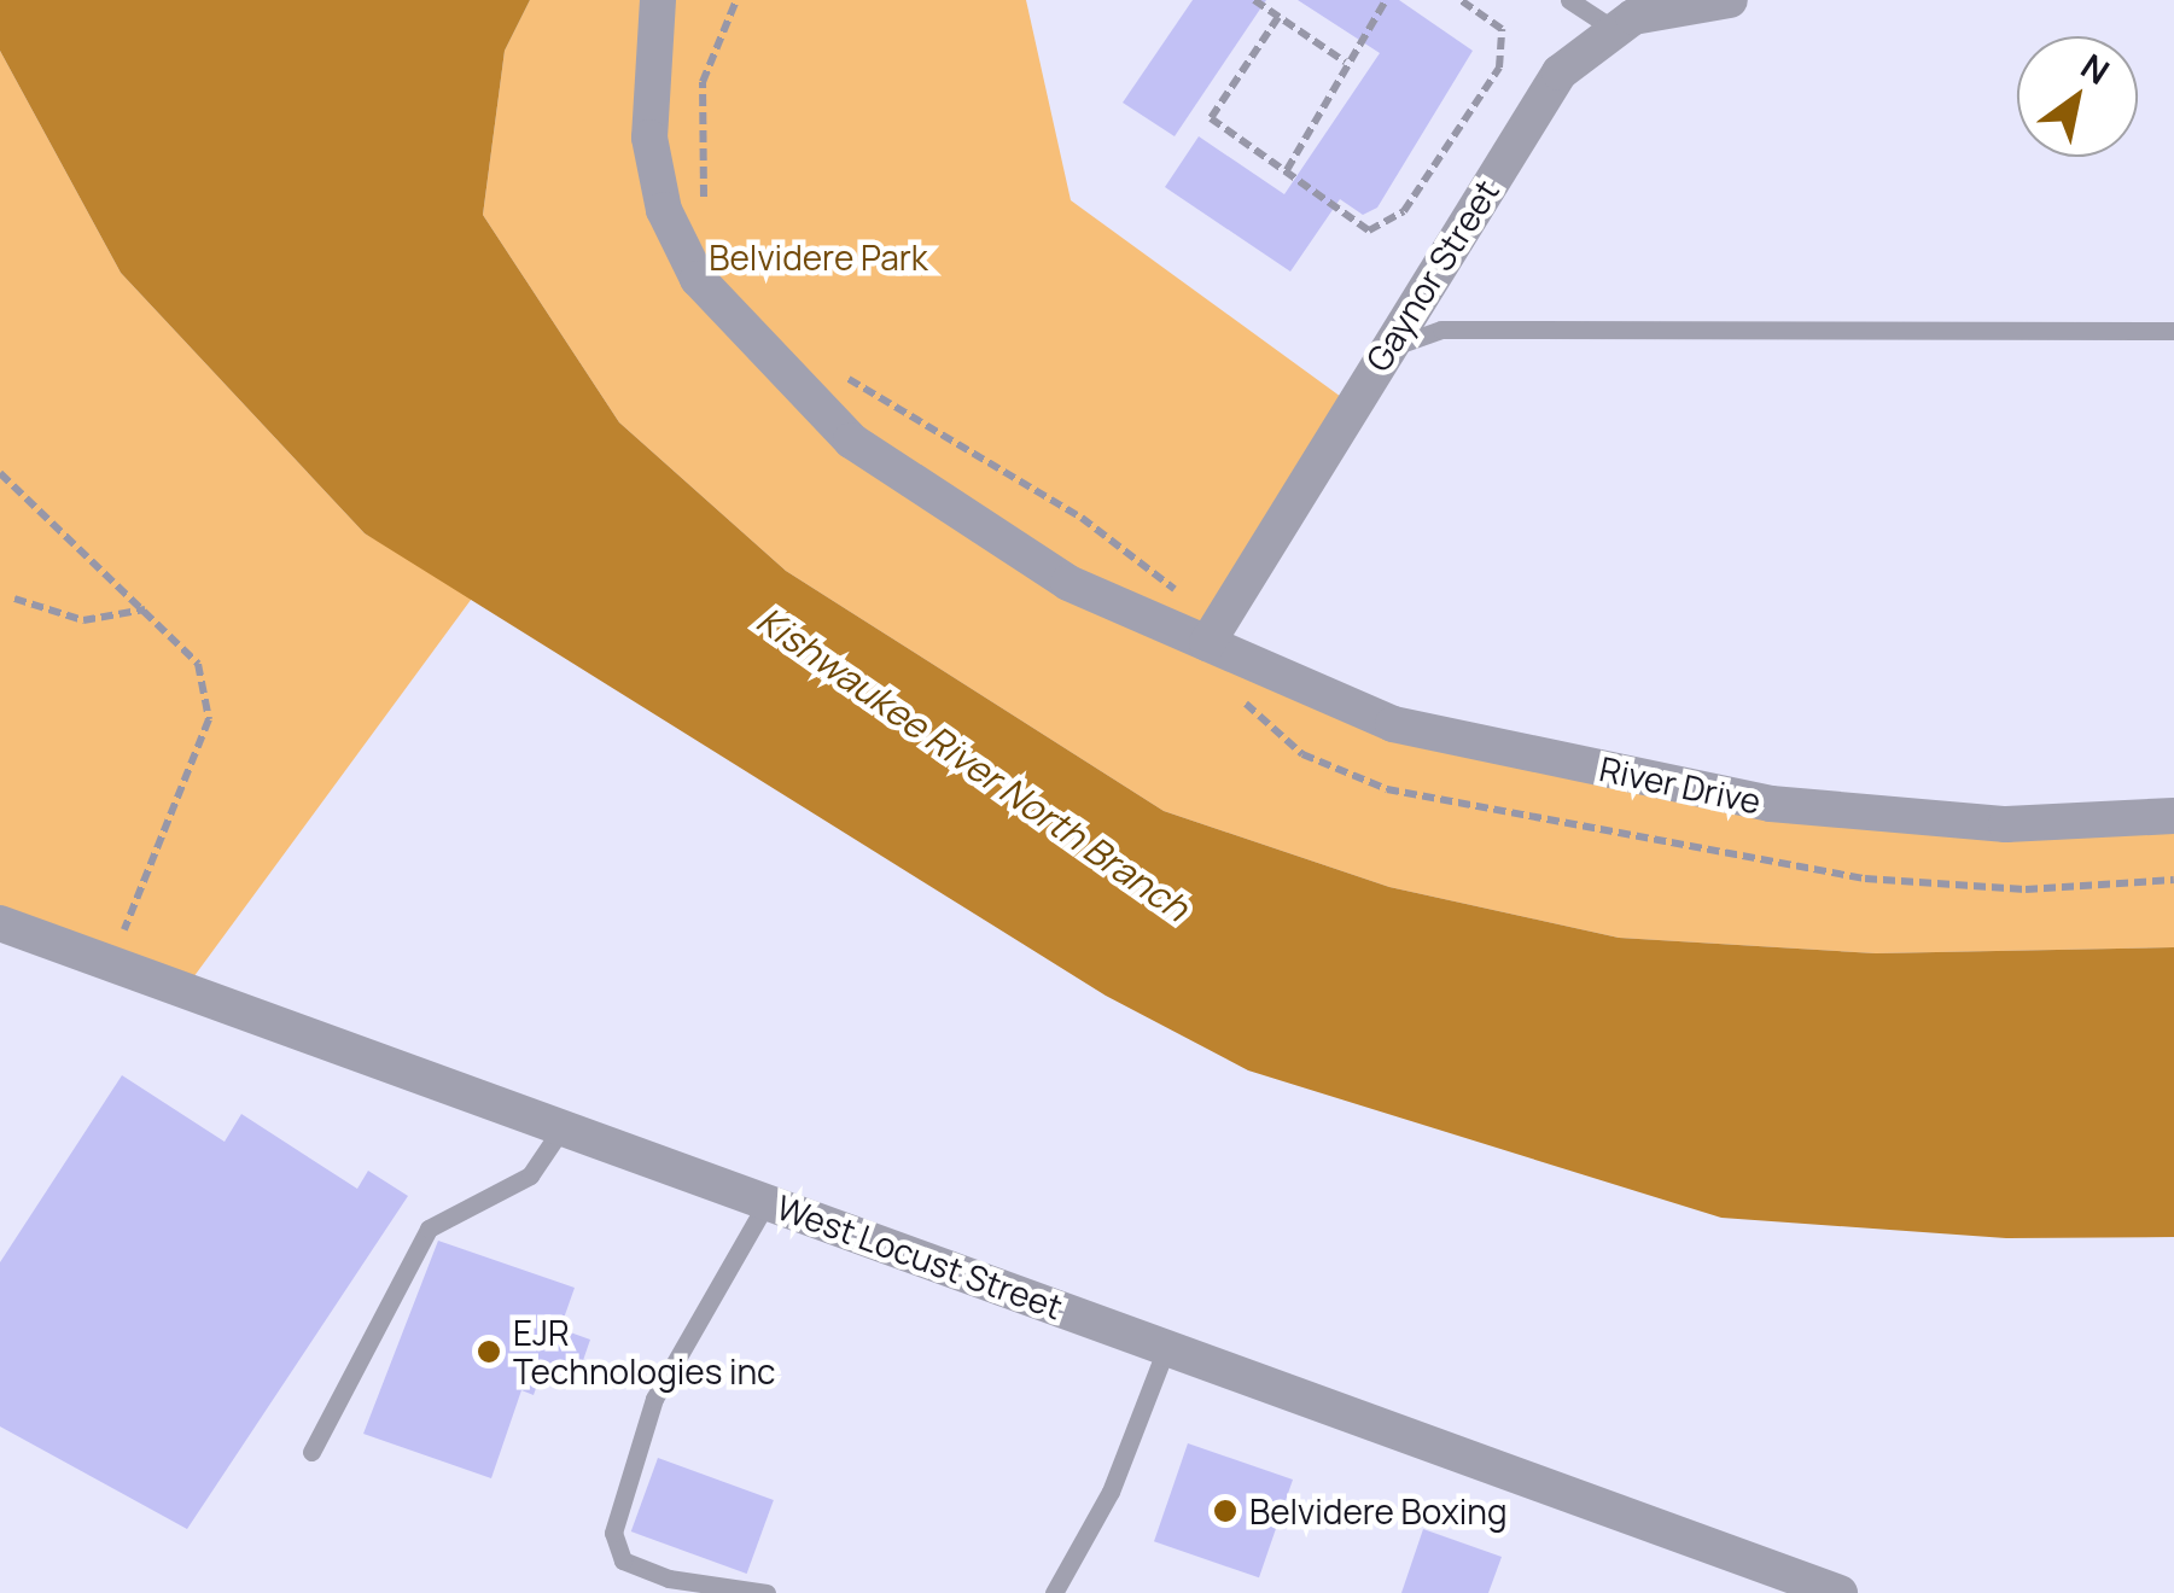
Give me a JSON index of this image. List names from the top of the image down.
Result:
{
  "streets": {
    "street": ["Gaynor Street", "River Drive", "West Locust Street"]
  },
  "crossings": [
    ["Gaynor Street", "River Drive"]
  ],
  "water": ["Kishwaukee River North Branch"],
  "parks": ["Belvidere Park"],
  "places": ["EJR Technologies inc", "Belvidere Boxing"],
  "north": "top right"
}
